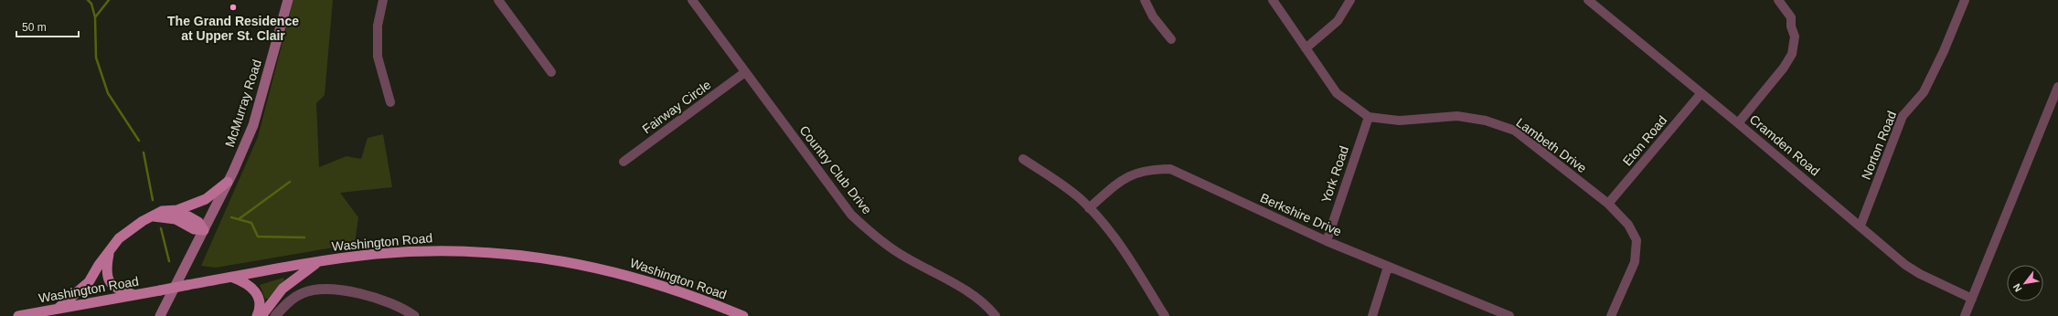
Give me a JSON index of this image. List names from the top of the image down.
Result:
{
  "streets": {
    "main road": ["McMurray Road", "Washington Road"],
    "street": [
      "Fairway Circle",
      "Eton Road",
      "Lambeth Drive",
      "Cramden Road",
      "Norton Road",
      "Country Club Drive",
      "York Road",
      "Berkshire Drive"
    ]
  },
  "crossings": [
    ["Fairway Circle", "Country Club Drive"],
    ["Eton Road", "Lambeth Drive"],
    ["Eton Road", "Cramden Road"],
    ["Lambeth Drive", "York Road"],
    ["Cramden Road", "Norton Road"],
    ["York Road", "Berkshire Drive"]
  ],
  "places": ["The Grand Residence at Upper St. Clair"],
  "scale_bar": "50 m",
  "north": "bottom left"
}
